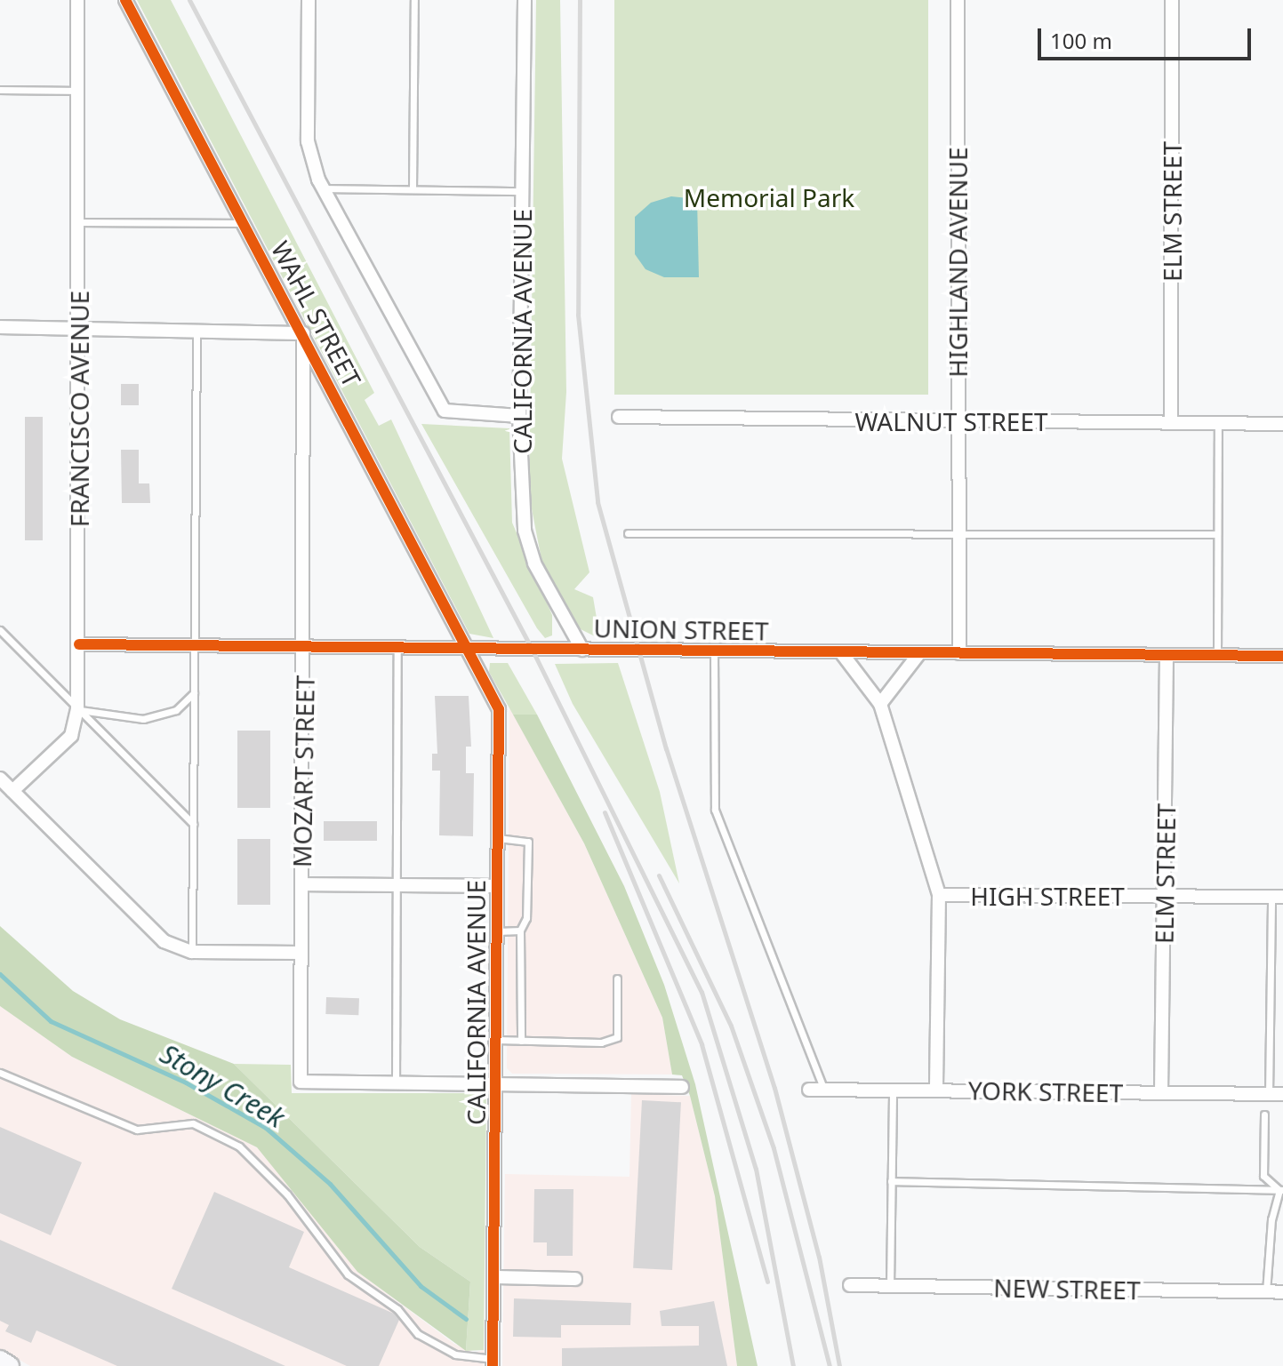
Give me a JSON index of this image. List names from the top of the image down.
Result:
{
  "streets": {
    "street": [
      "ELM STREET",
      "HIGHLAND AVENUE",
      "WAHL STREET",
      "CALIFORNIA AVENUE",
      "FRANCISCO AVENUE",
      "WALNUT STREET",
      "UNION STREET",
      "MOZART STREET",
      "HIGH STREET",
      "YORK STREET",
      "NEW STREET"
    ]
  },
  "crossings": [
    ["ELM STREET", "WALNUT STREET"],
    ["ELM STREET", "UNION STREET"],
    ["ELM STREET", "HIGH STREET"],
    ["ELM STREET", "YORK STREET"],
    ["HIGHLAND AVENUE", "WALNUT STREET"],
    ["HIGHLAND AVENUE", "UNION STREET"],
    ["WAHL STREET", "CALIFORNIA AVENUE"],
    ["WAHL STREET", "UNION STREET"],
    ["WAHL STREET", "MOZART STREET"],
    ["CALIFORNIA AVENUE", "UNION STREET"],
    ["FRANCISCO AVENUE", "UNION STREET"],
    ["UNION STREET", "MOZART STREET"]
  ],
  "water": ["Stony Creek"],
  "parks": ["Memorial Park"],
  "scale_bar": "100 m"
}
